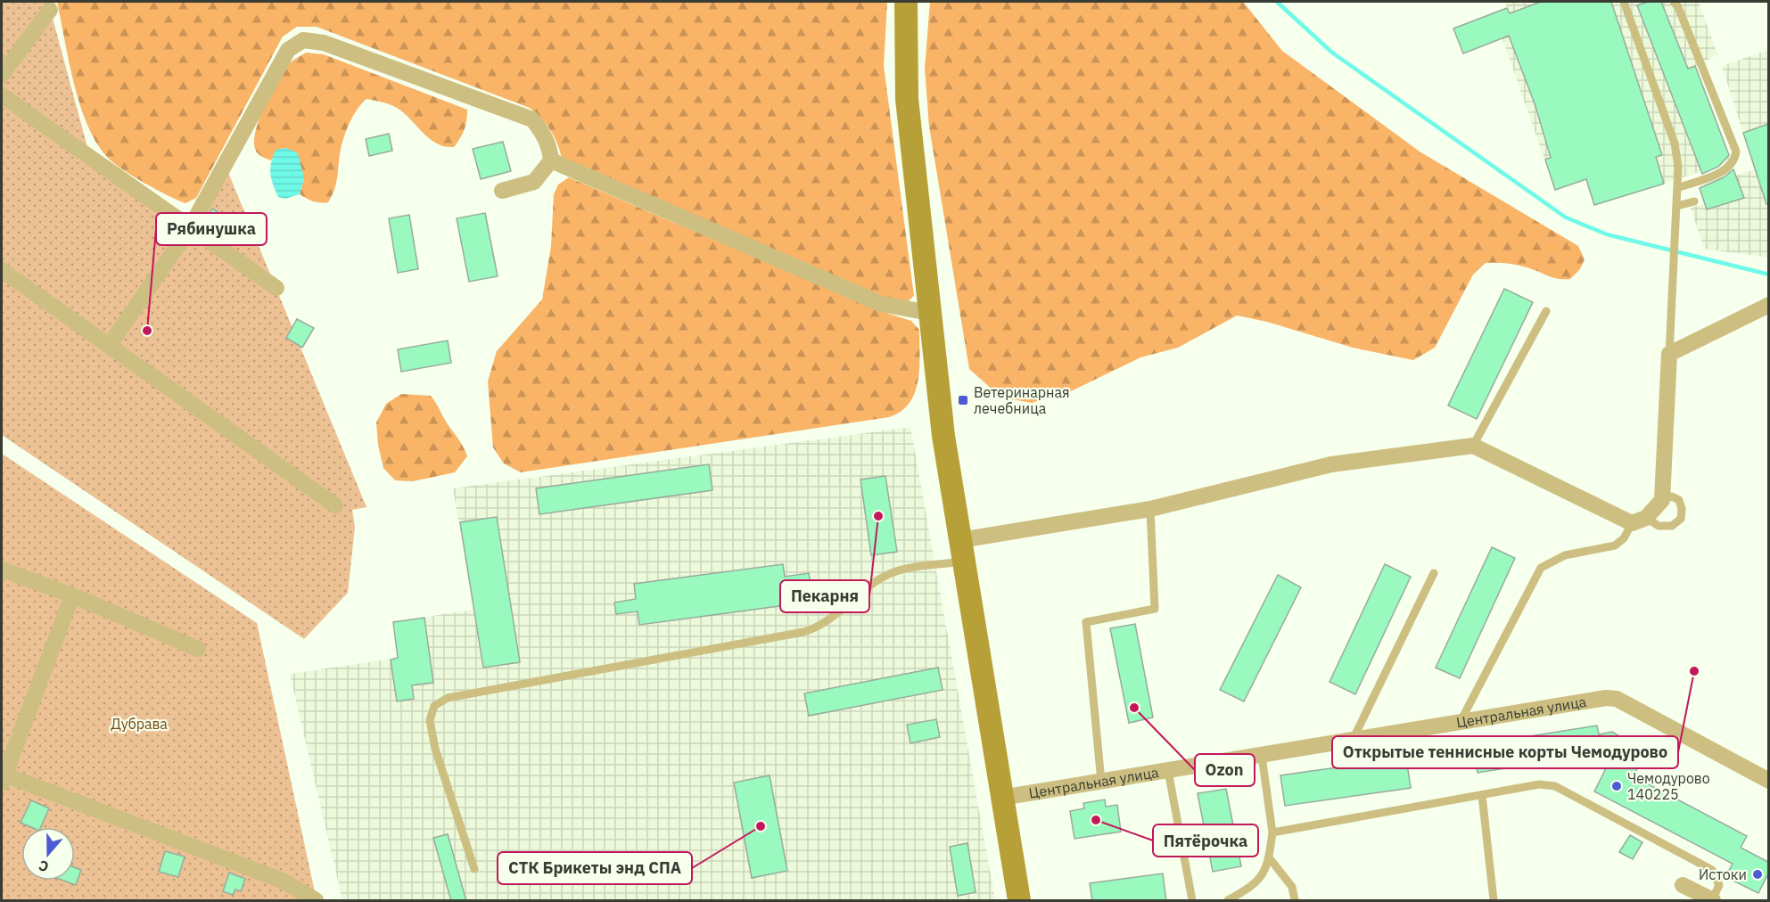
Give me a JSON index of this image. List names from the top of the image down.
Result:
{
  "streets": {
    "street": ["Центральная улица"]
  },
  "parks": ["Дубрава"],
  "places": {
    "other": [
      "Рябинушка",
      "Пекарня",
      "Открытые теннисные корты Чемодурово",
      "Ozon",
      "Чемодурово 140225",
      "Пятёрочка",
      "СТК Брикеты энд СПА",
      "Истоки"
    ],
    "transit": ["Ветеринарная лечебница"]
  },
  "north": "bottom"
}
